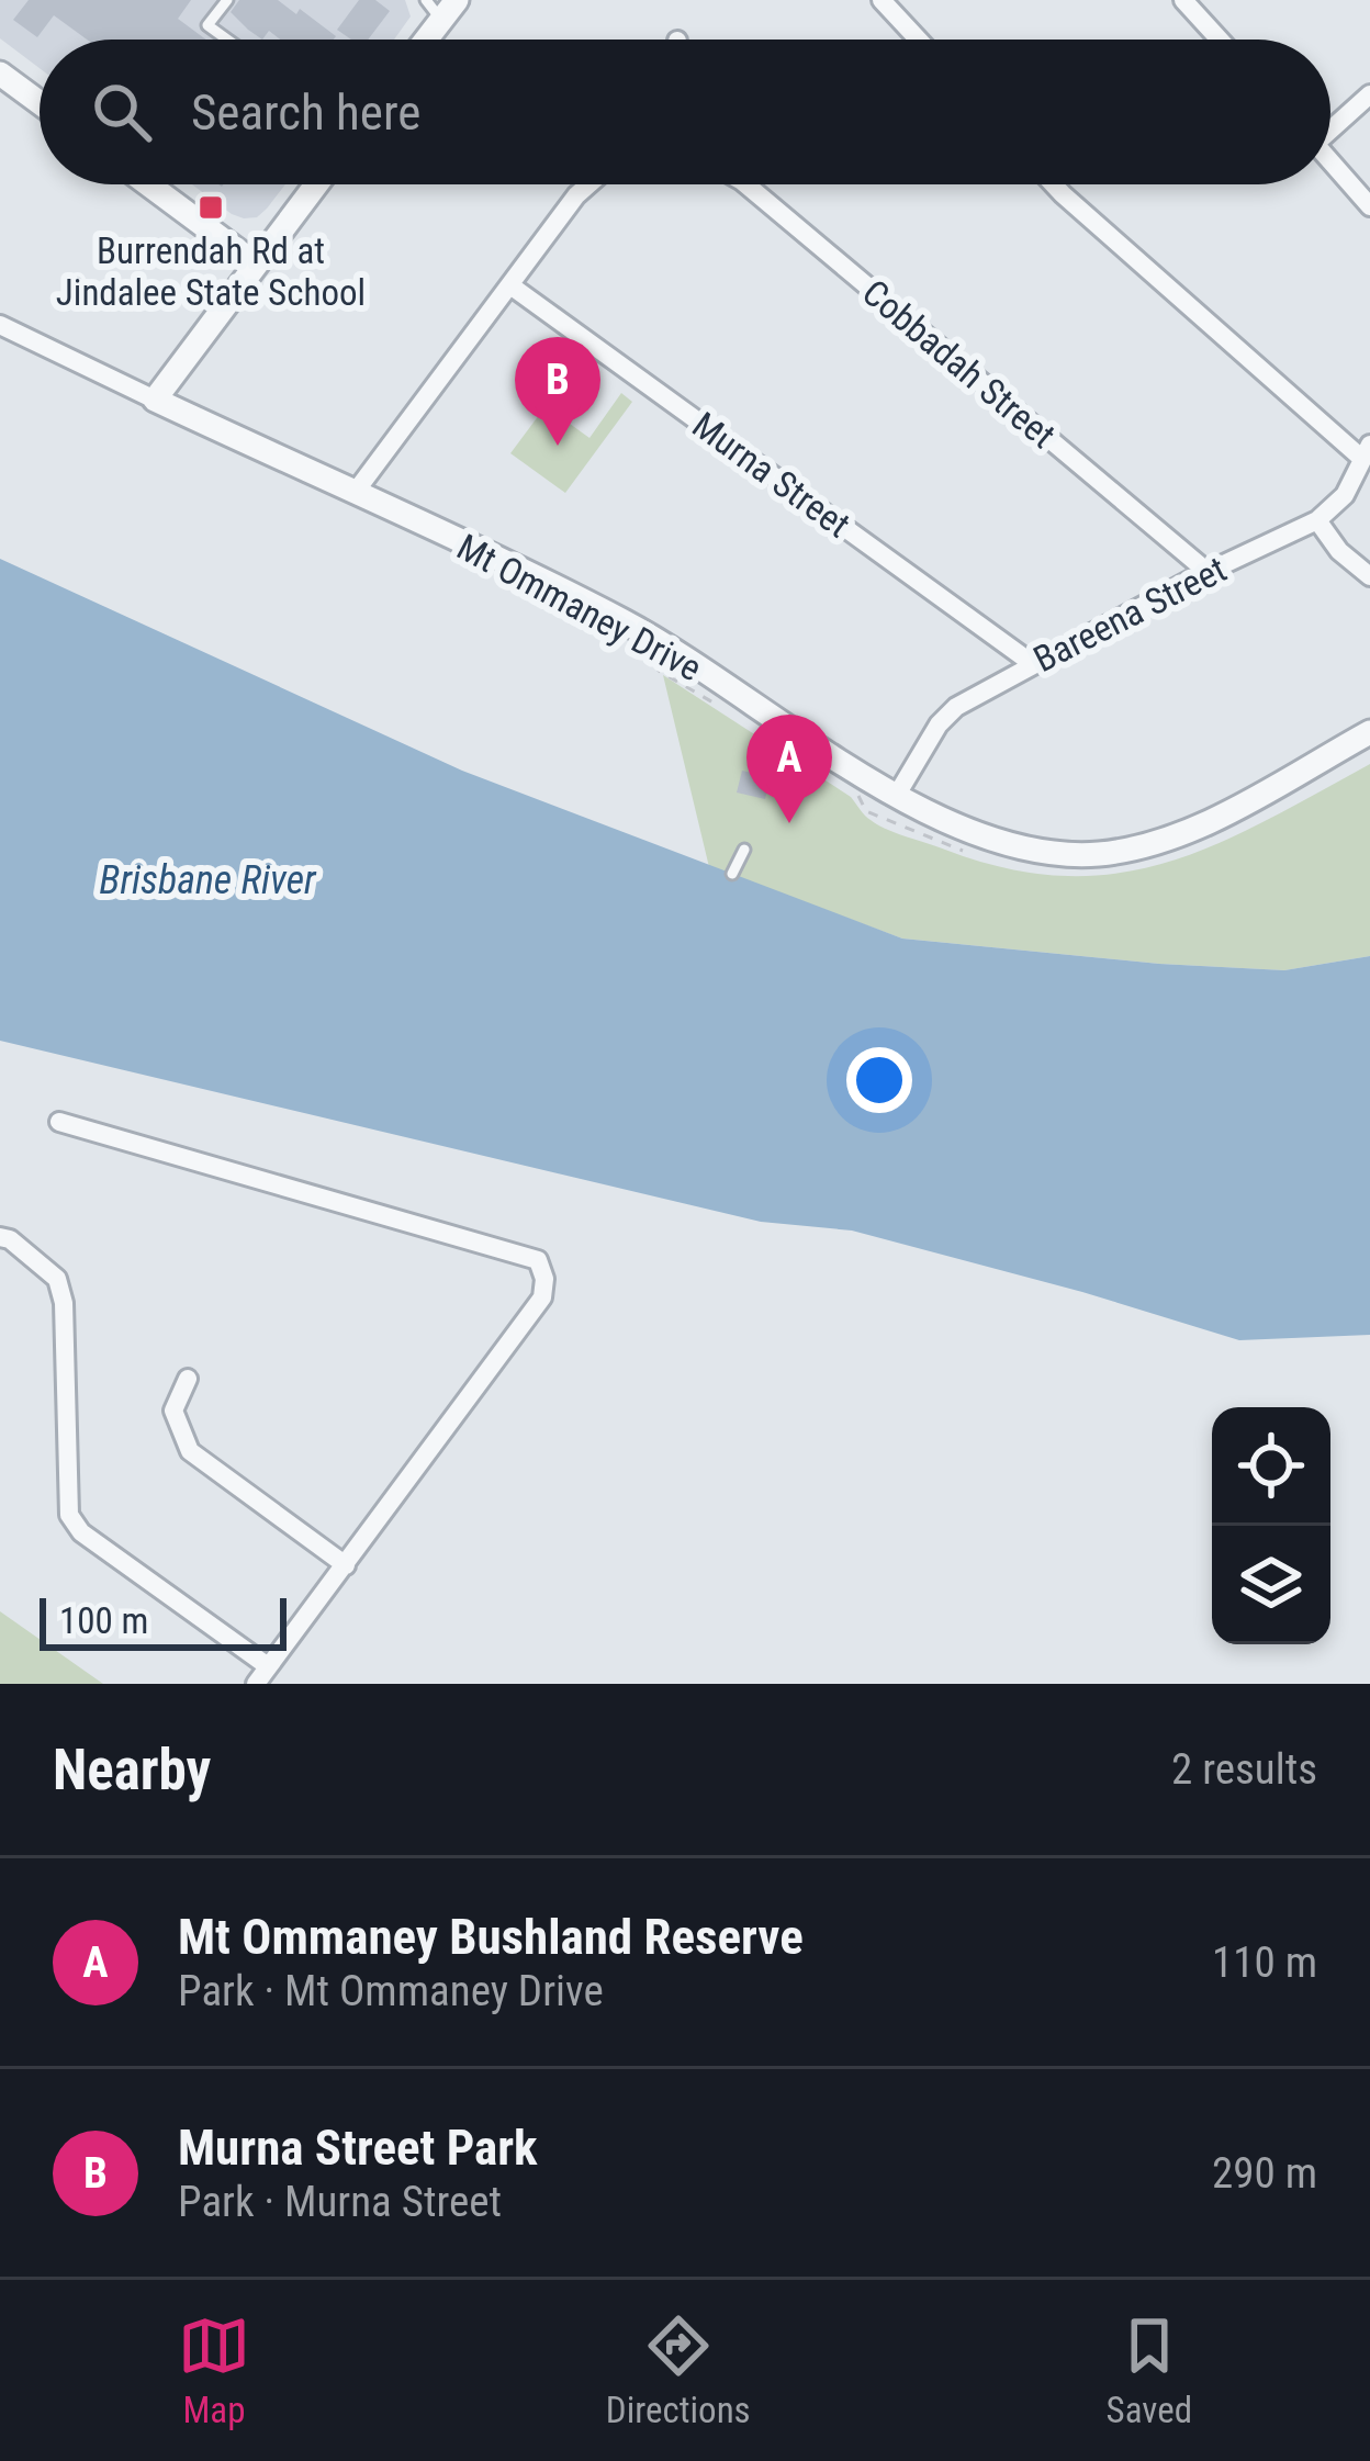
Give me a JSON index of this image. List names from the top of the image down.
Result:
{
  "streets": {
    "street": [
      "Cobbadah Street",
      "Murna Street",
      "Mt Ommaney Drive",
      "Bareena Street"
    ]
  },
  "crossings": [
    ["Cobbadah Street", "Bareena Street"],
    ["Murna Street", "Bareena Street"],
    ["Mt Ommaney Drive", "Bareena Street"]
  ],
  "water": ["Brisbane River"],
  "places": {
    "transit": ["Burrendah Rd at Jindalee State School"]
  },
  "scale_bar": "100 m",
  "page": {
    "search": "Search here",
    "pins": ["B", "A"],
    "scale": "100 m",
    "heading": ["Nearby", "2 results"],
    "list": [
      {
        "mark": "A",
        "name": "Mt Ommaney Bushland Reserve",
        "note": "Park · Mt Ommaney Drive",
        "value": "110 m"
      },
      {
        "mark": "B",
        "name": "Murna Street Park",
        "note": "Park · Murna Street",
        "value": "290 m"
      }
    ],
    "nav": ["Map", "Directions", "Saved"]
  }
}
